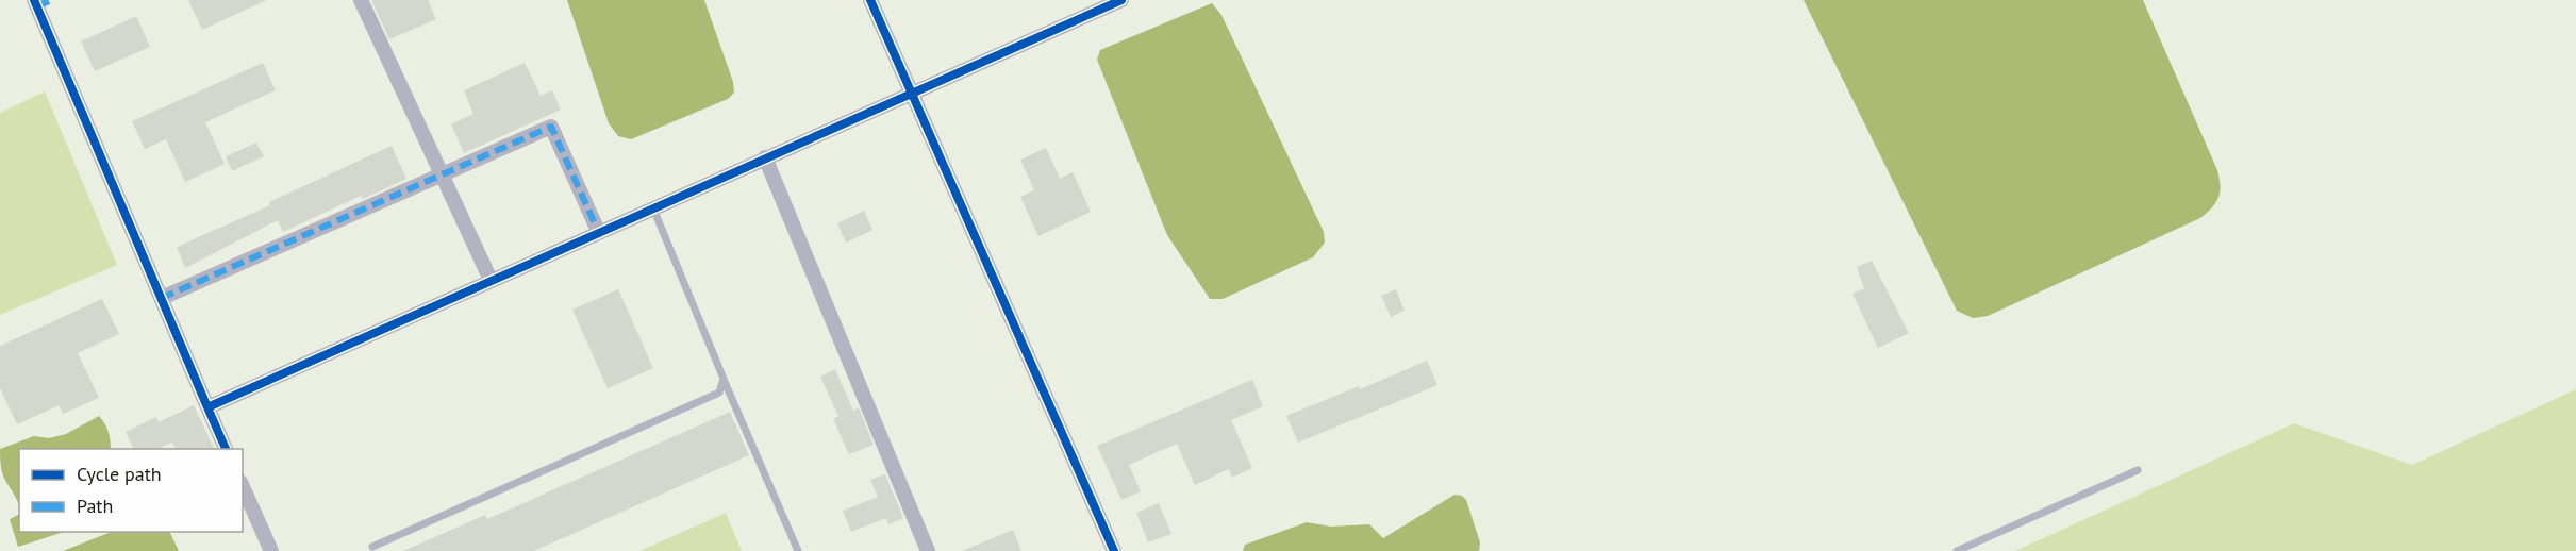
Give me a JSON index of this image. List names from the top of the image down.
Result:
{
  "legend": ["Cycle path", "Path"]
}
